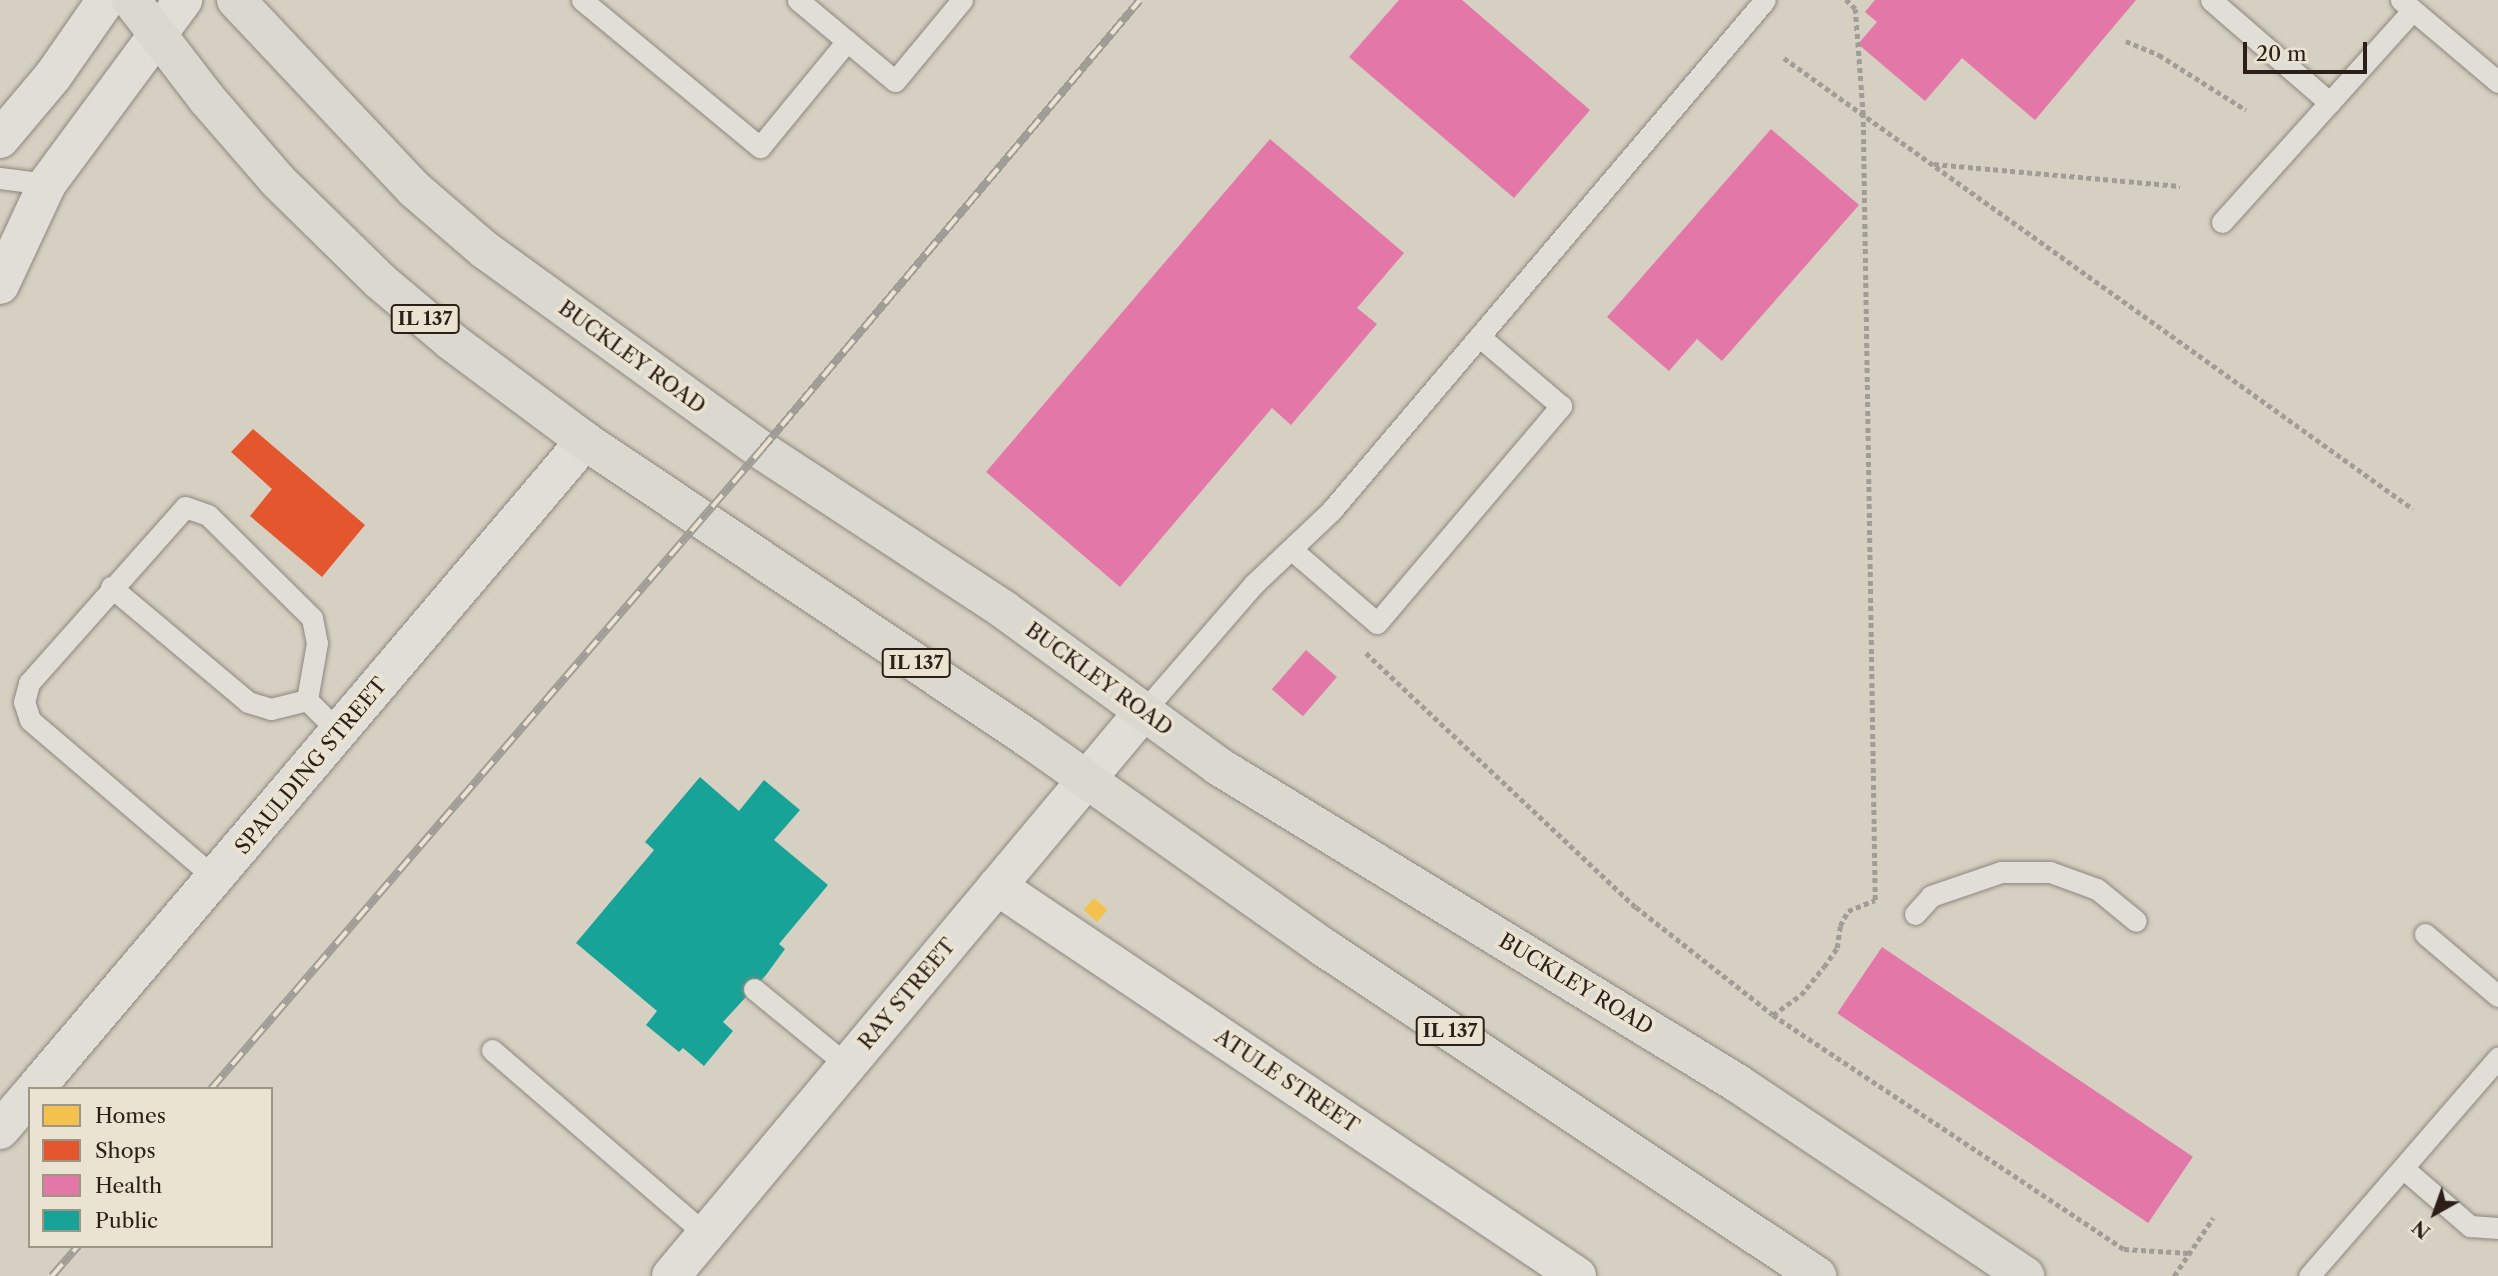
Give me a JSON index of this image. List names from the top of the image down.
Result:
{
  "streets": {
    "highway": ["IL 137", "BUCKLEY ROAD"],
    "street": ["SPAULDING STREET", "RAY STREET", "ATULE STREET"]
  },
  "crossings": [
    ["IL 137", "SPAULDING STREET"],
    ["IL 137", "RAY STREET"],
    ["BUCKLEY ROAD", "RAY STREET"],
    ["RAY STREET", "ATULE STREET"]
  ],
  "legend": [
    "Homes",
    "Shops",
    "Health",
    "Public"
  ],
  "scale_bar": "20 m",
  "north": "bottom left"
}
